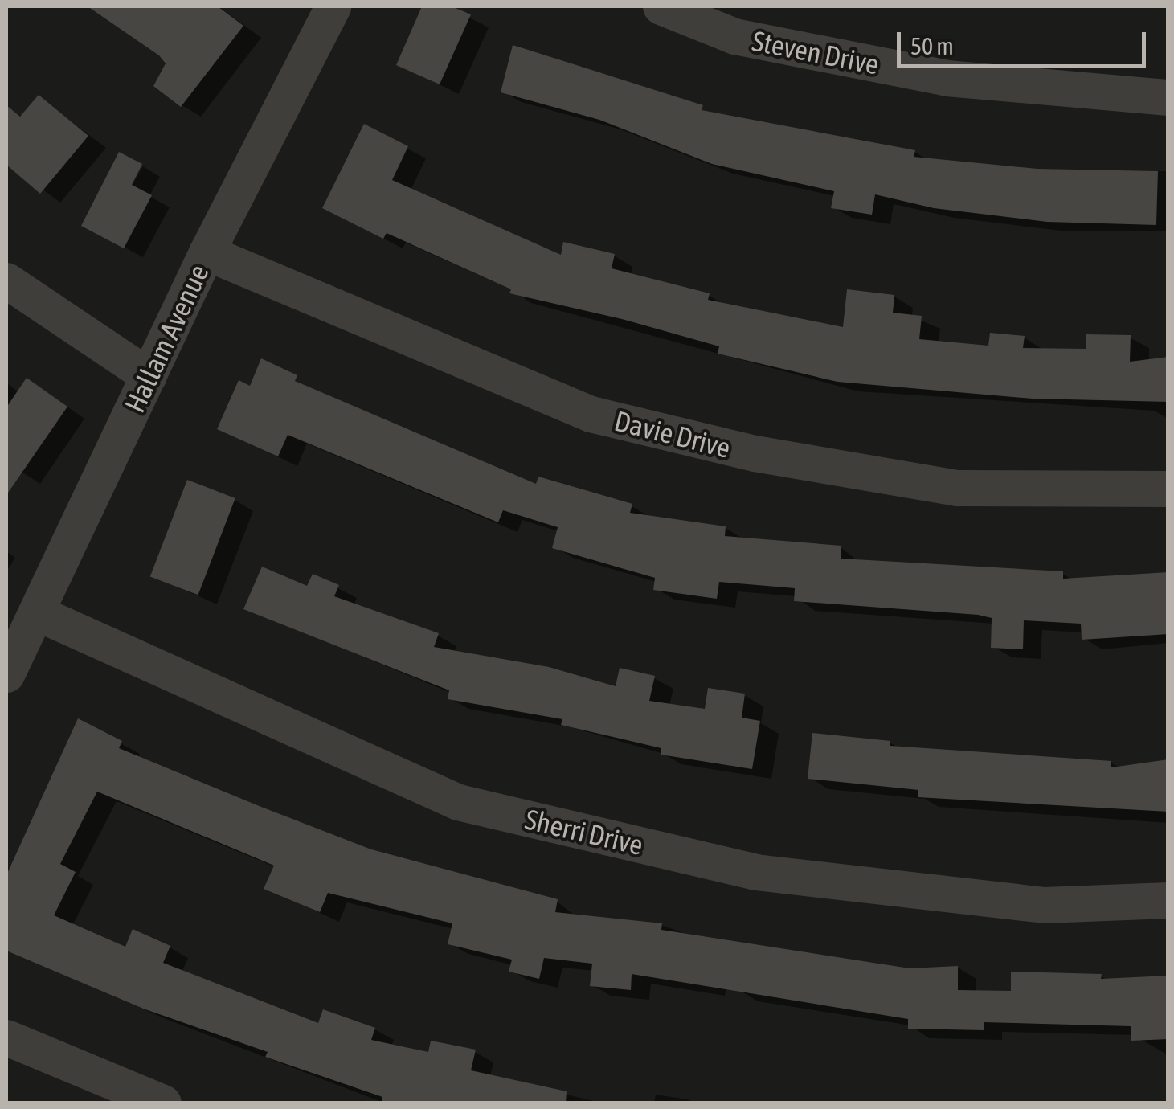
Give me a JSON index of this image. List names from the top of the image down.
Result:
{
  "streets": {
    "street": [
      "Steven Drive",
      "Hallam Avenue",
      "Davie Drive",
      "Sherri Drive"
    ]
  },
  "crossings": [
    ["Hallam Avenue", "Davie Drive"],
    ["Hallam Avenue", "Sherri Drive"]
  ],
  "scale_bar": "50 m"
}
